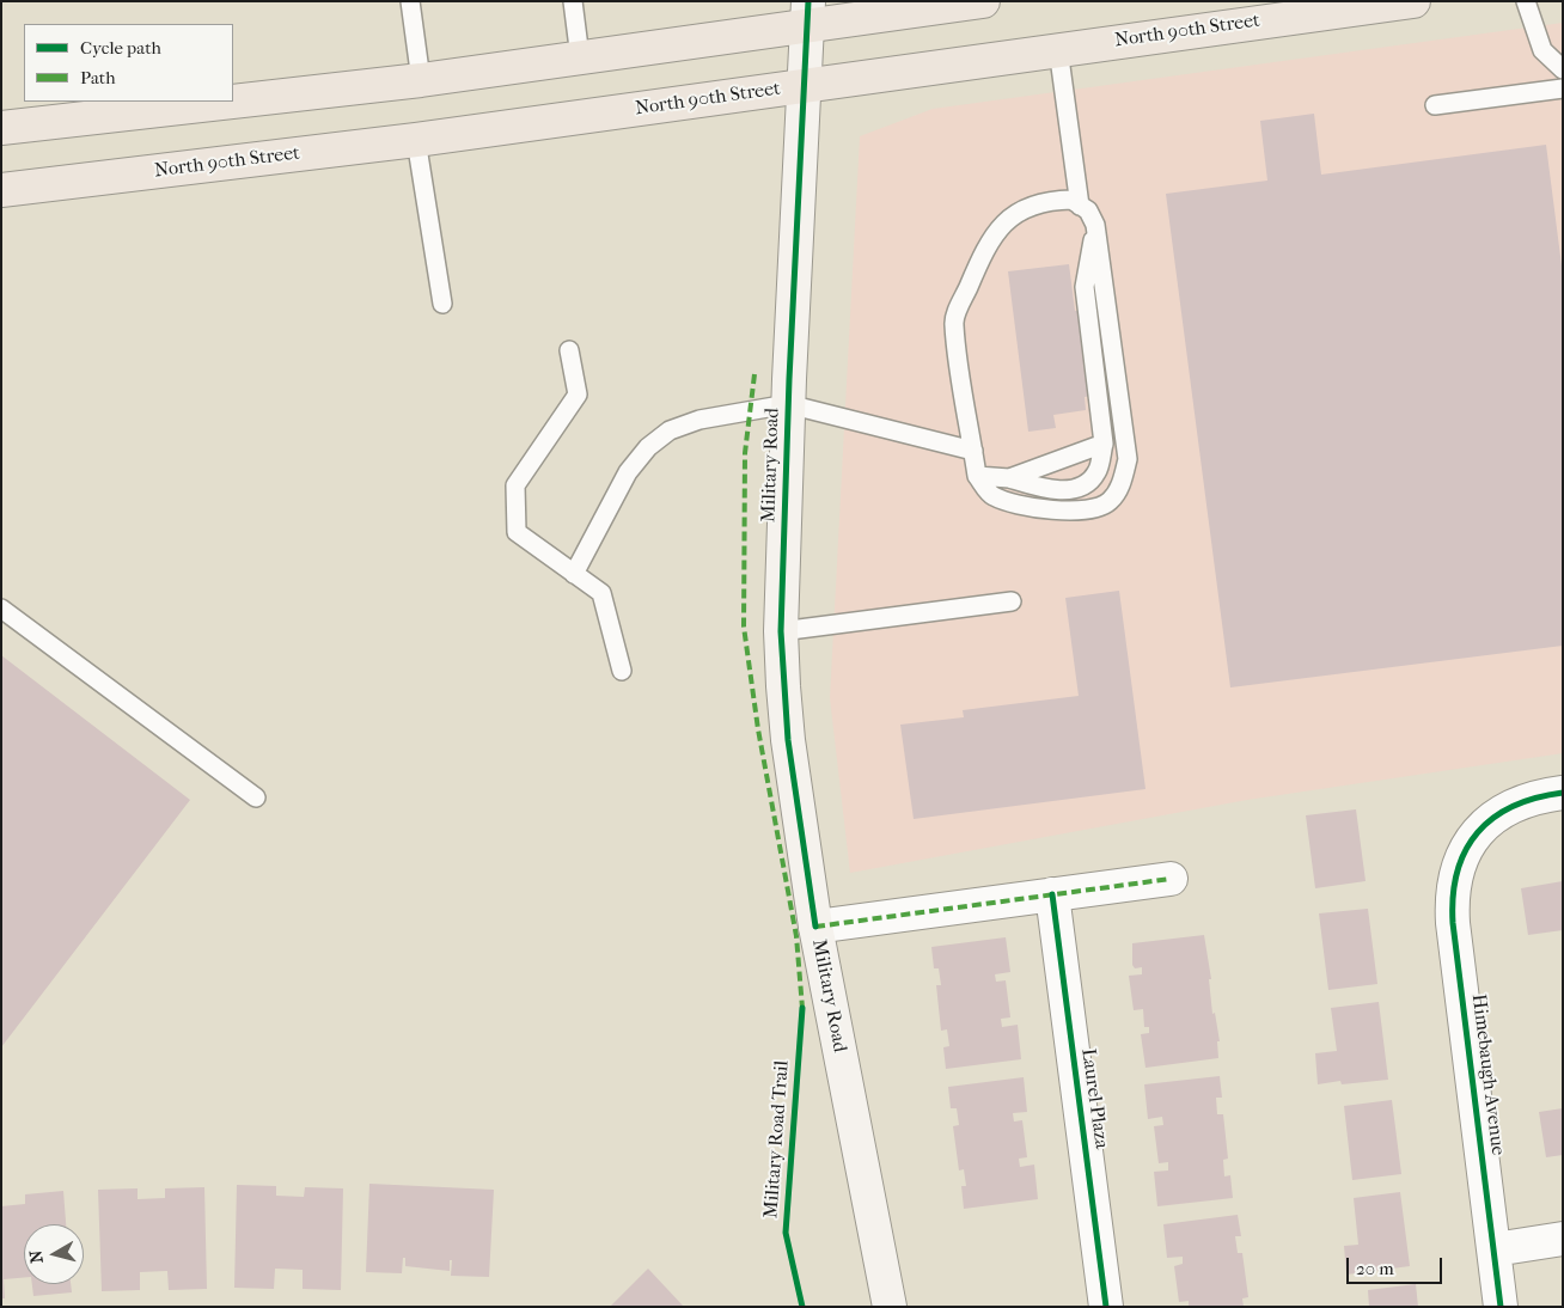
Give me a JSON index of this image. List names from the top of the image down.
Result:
{
  "streets": {
    "main road": ["North 90th Street", "Military Road"],
    "street": ["Himebaugh Avenue", "Laurel Plaza"],
    "cycle path": ["Military Road Trail"]
  },
  "crossings": [
    ["North 90th Street", "Military Road"]
  ],
  "legend": ["Cycle path", "Path"],
  "scale_bar": "20 m",
  "north": "left"
}
